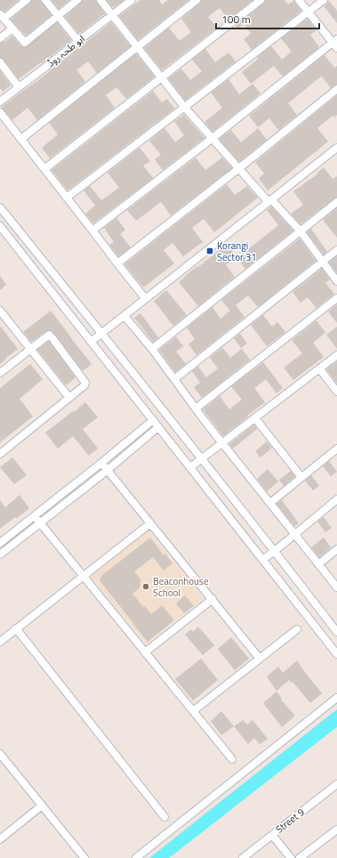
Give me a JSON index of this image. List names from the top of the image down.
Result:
{
  "streets": {
    "street": ["ابو طحہ روڈ", "Street 9"]
  },
  "places": {
    "transit": ["Korangi Sector 31"],
    "other": ["Beaconhouse School"]
  },
  "scale_bar": "100 m"
}
